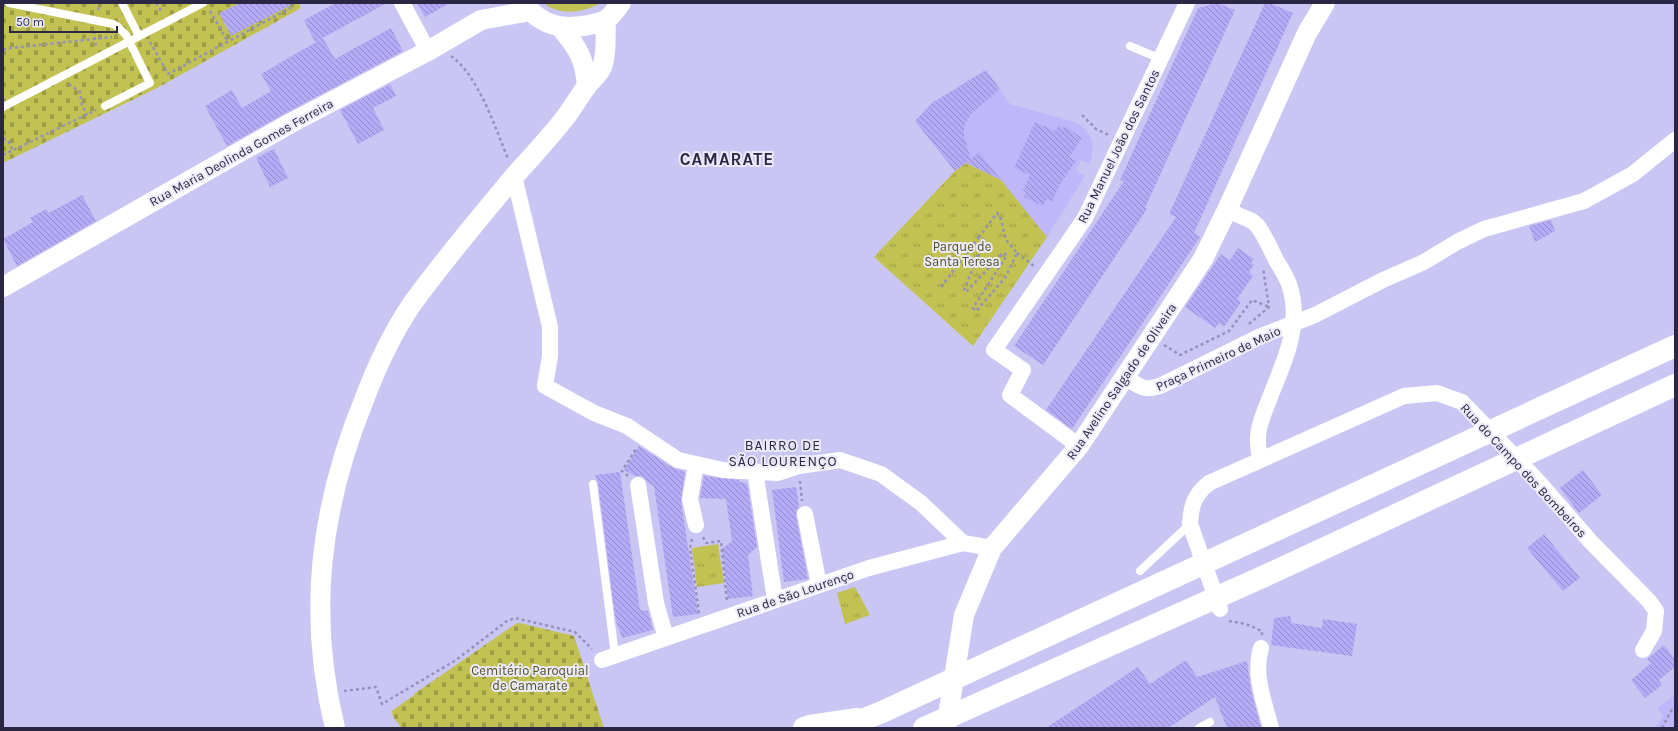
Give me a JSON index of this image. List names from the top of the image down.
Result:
{
  "streets": {
    "street": [
      "Rua Manuel João dos Santos",
      "Rua Maria Deolinda Gomes Ferreira",
      "Praça Primeiro de Maio",
      "Rua Avelino Salgado de Oliveira",
      "Rua do Campo dos Bombeiros",
      "Rua de São Lourenço"
    ]
  },
  "crossings": [
    ["Rua Manuel João dos Santos", "Rua Avelino Salgado de Oliveira"],
    ["Praça Primeiro de Maio", "Rua Avelino Salgado de Oliveira"],
    ["Rua Avelino Salgado de Oliveira", "Rua de São Lourenço"]
  ],
  "districts": ["CAMARATE", "BAIRRO DE SÃO LOURENÇO"],
  "parks": ["Parque de Santa Teresa", "Cemitério Paroquial de Camarate"],
  "scale_bar": "50 m"
}
